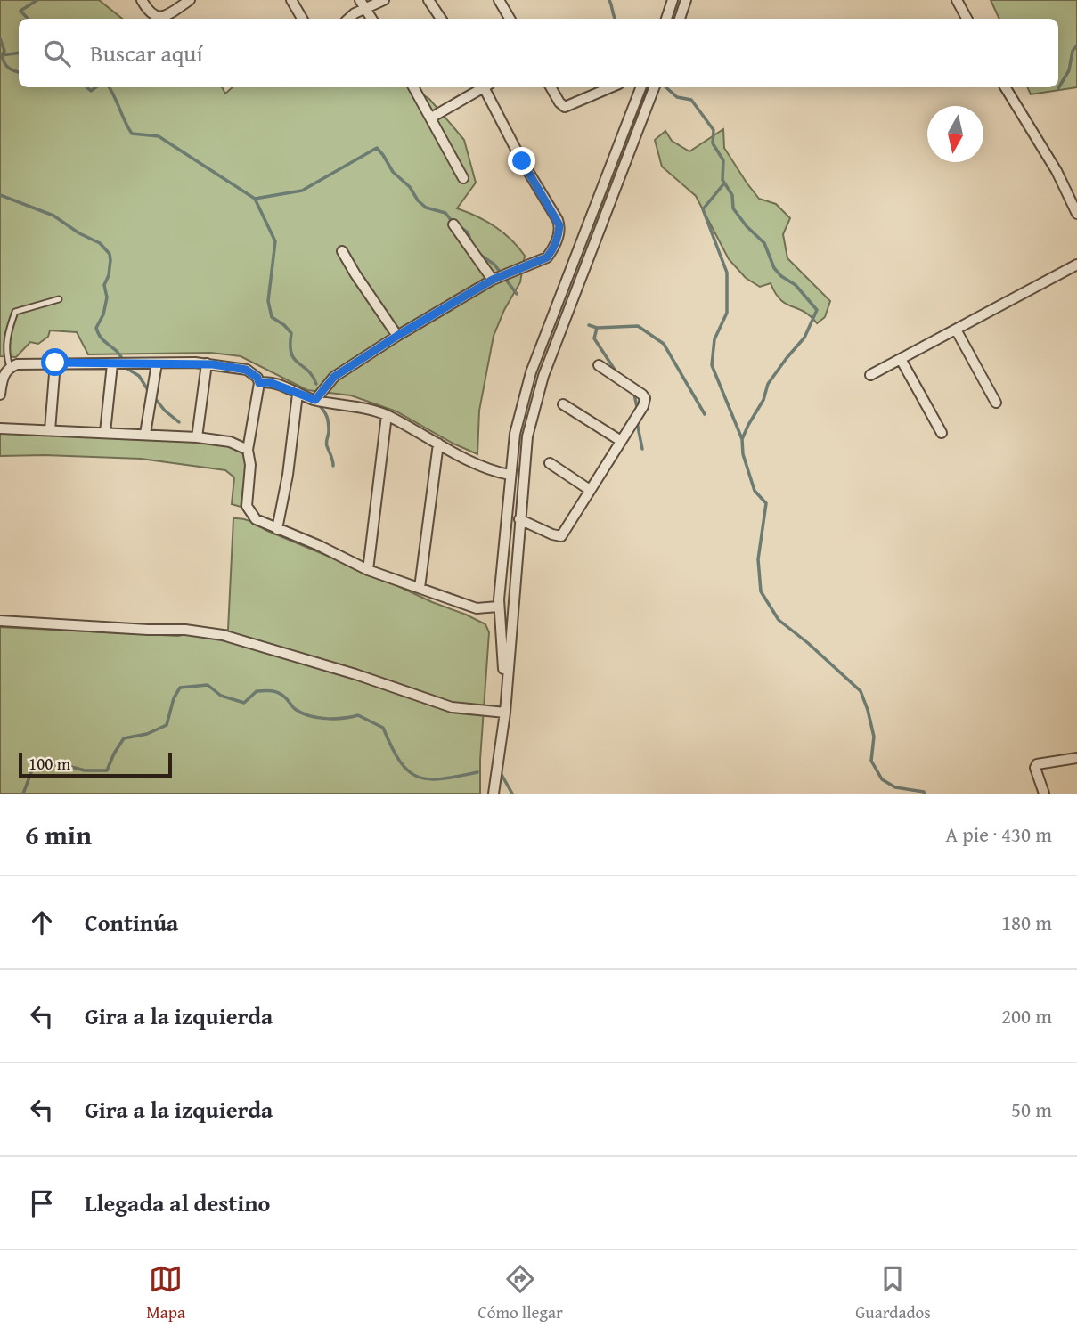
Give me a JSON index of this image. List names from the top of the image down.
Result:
{
  "scale_bar": "100 m",
  "north": "bottom",
  "page": {
    "search": "Buscar aquí",
    "scale": "100 m",
    "heading": ["6 min", "A pie · 430 m"],
    "list": [
      ["Continúa", "180 m"],
      ["Gira a la izquierda", "200 m"],
      ["Gira a la izquierda", "50 m"],
      "Llegada al destino"
    ],
    "nav": ["Mapa", "Cómo llegar", "Guardados"]
  }
}
